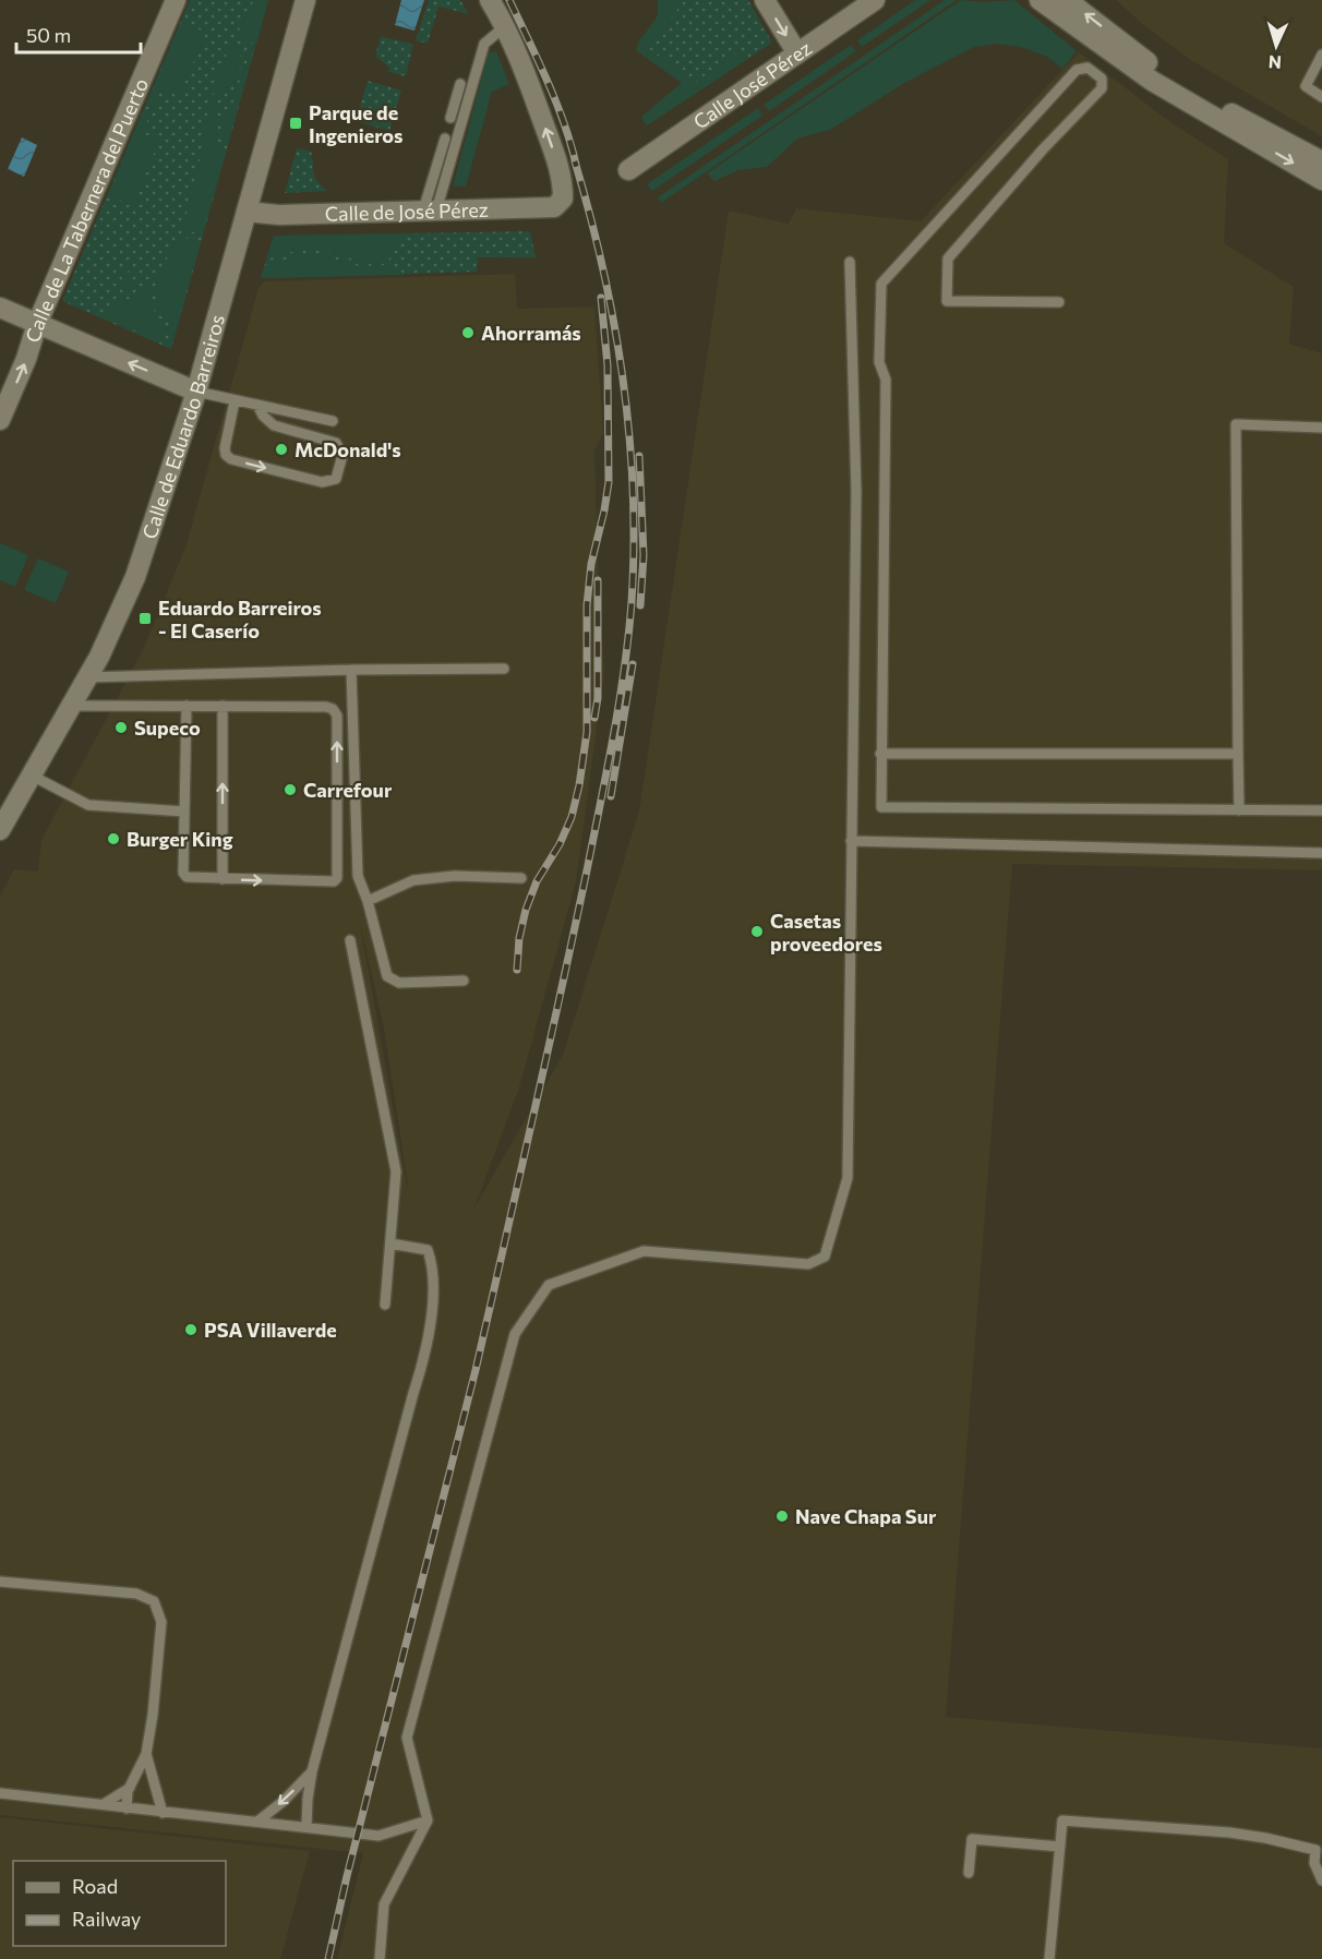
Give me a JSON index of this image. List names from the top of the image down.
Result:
{
  "streets": {
    "street": [
      "Calle José Pérez",
      "Calle de La Tabernera del Puerto",
      "Calle de José Pérez",
      "Calle de Eduardo Barreiros"
    ]
  },
  "crossings": [
    ["Calle de José Pérez", "Calle de Eduardo Barreiros"]
  ],
  "places": {
    "transit": ["Parque de Ingenieros", "Eduardo Barreiros - El Caserío"],
    "other": [
      "Ahorramás",
      "McDonald's",
      "Supeco",
      "Carrefour",
      "Burger King",
      "Casetas proveedores",
      "PSA Villaverde",
      "Nave Chapa Sur"
    ]
  },
  "legend": ["Road", "Railway"],
  "scale_bar": "50 m",
  "north": "bottom"
}
